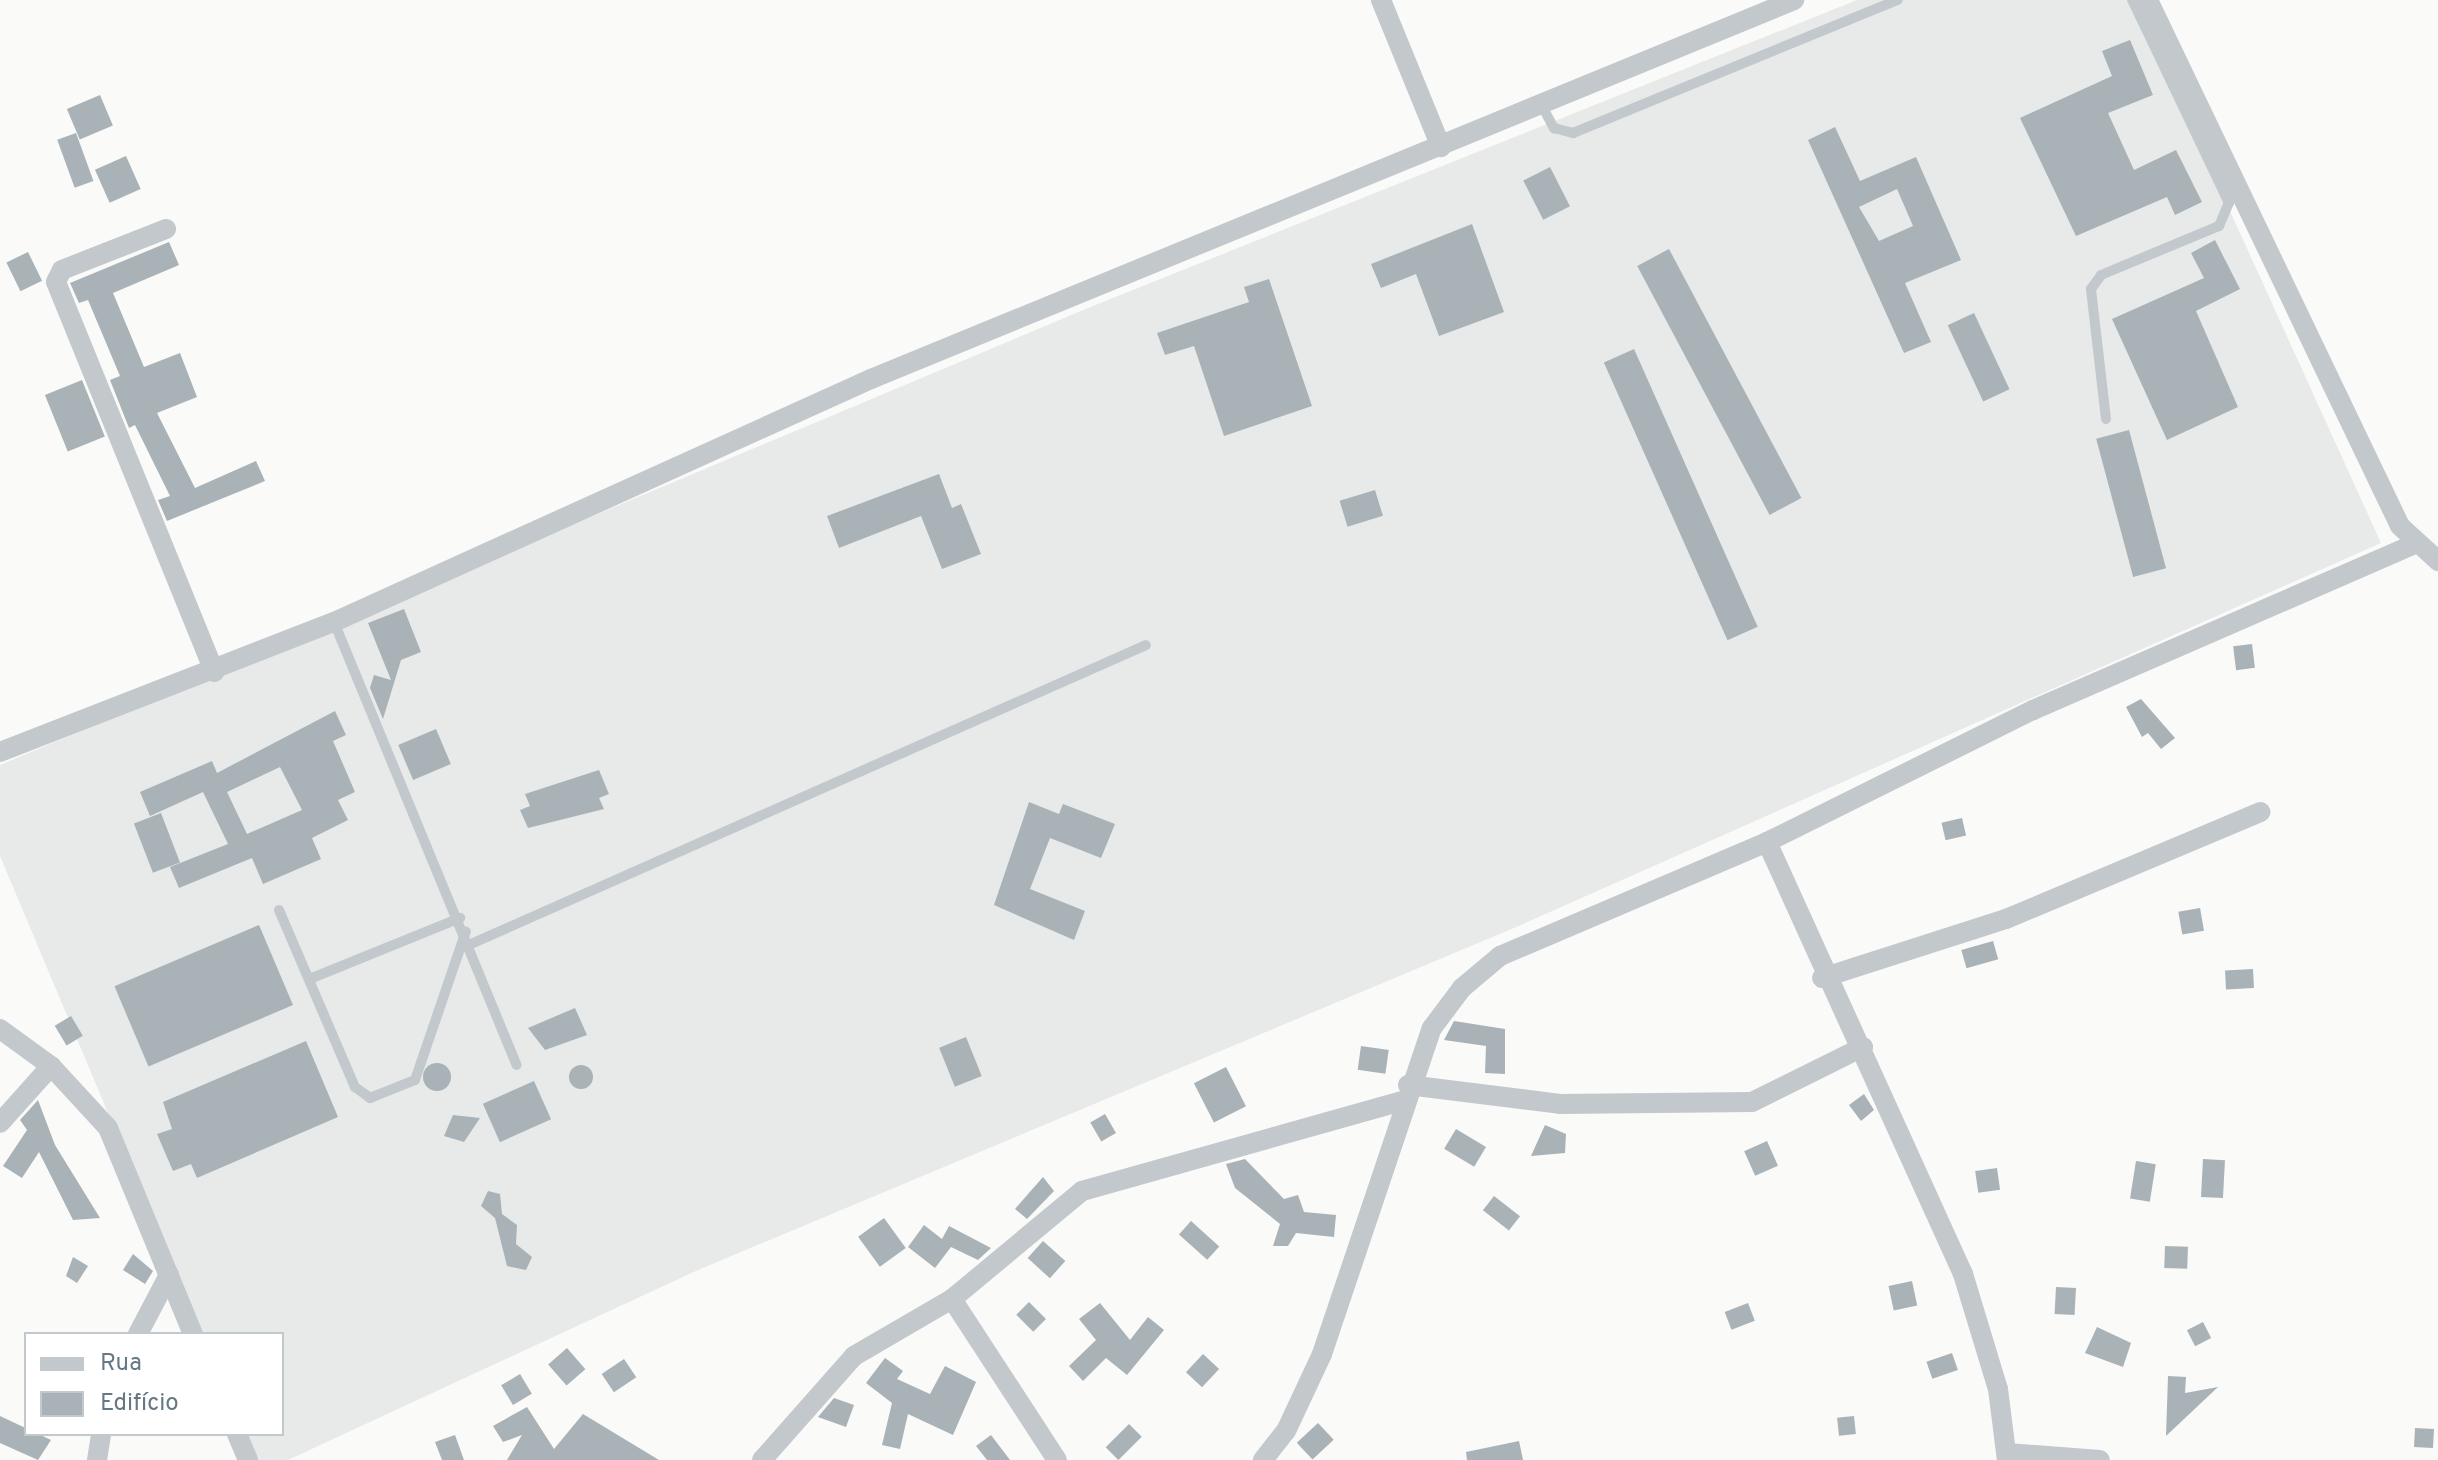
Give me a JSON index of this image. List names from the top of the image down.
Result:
{
  "legend": ["Rua", "Edifício"]
}
